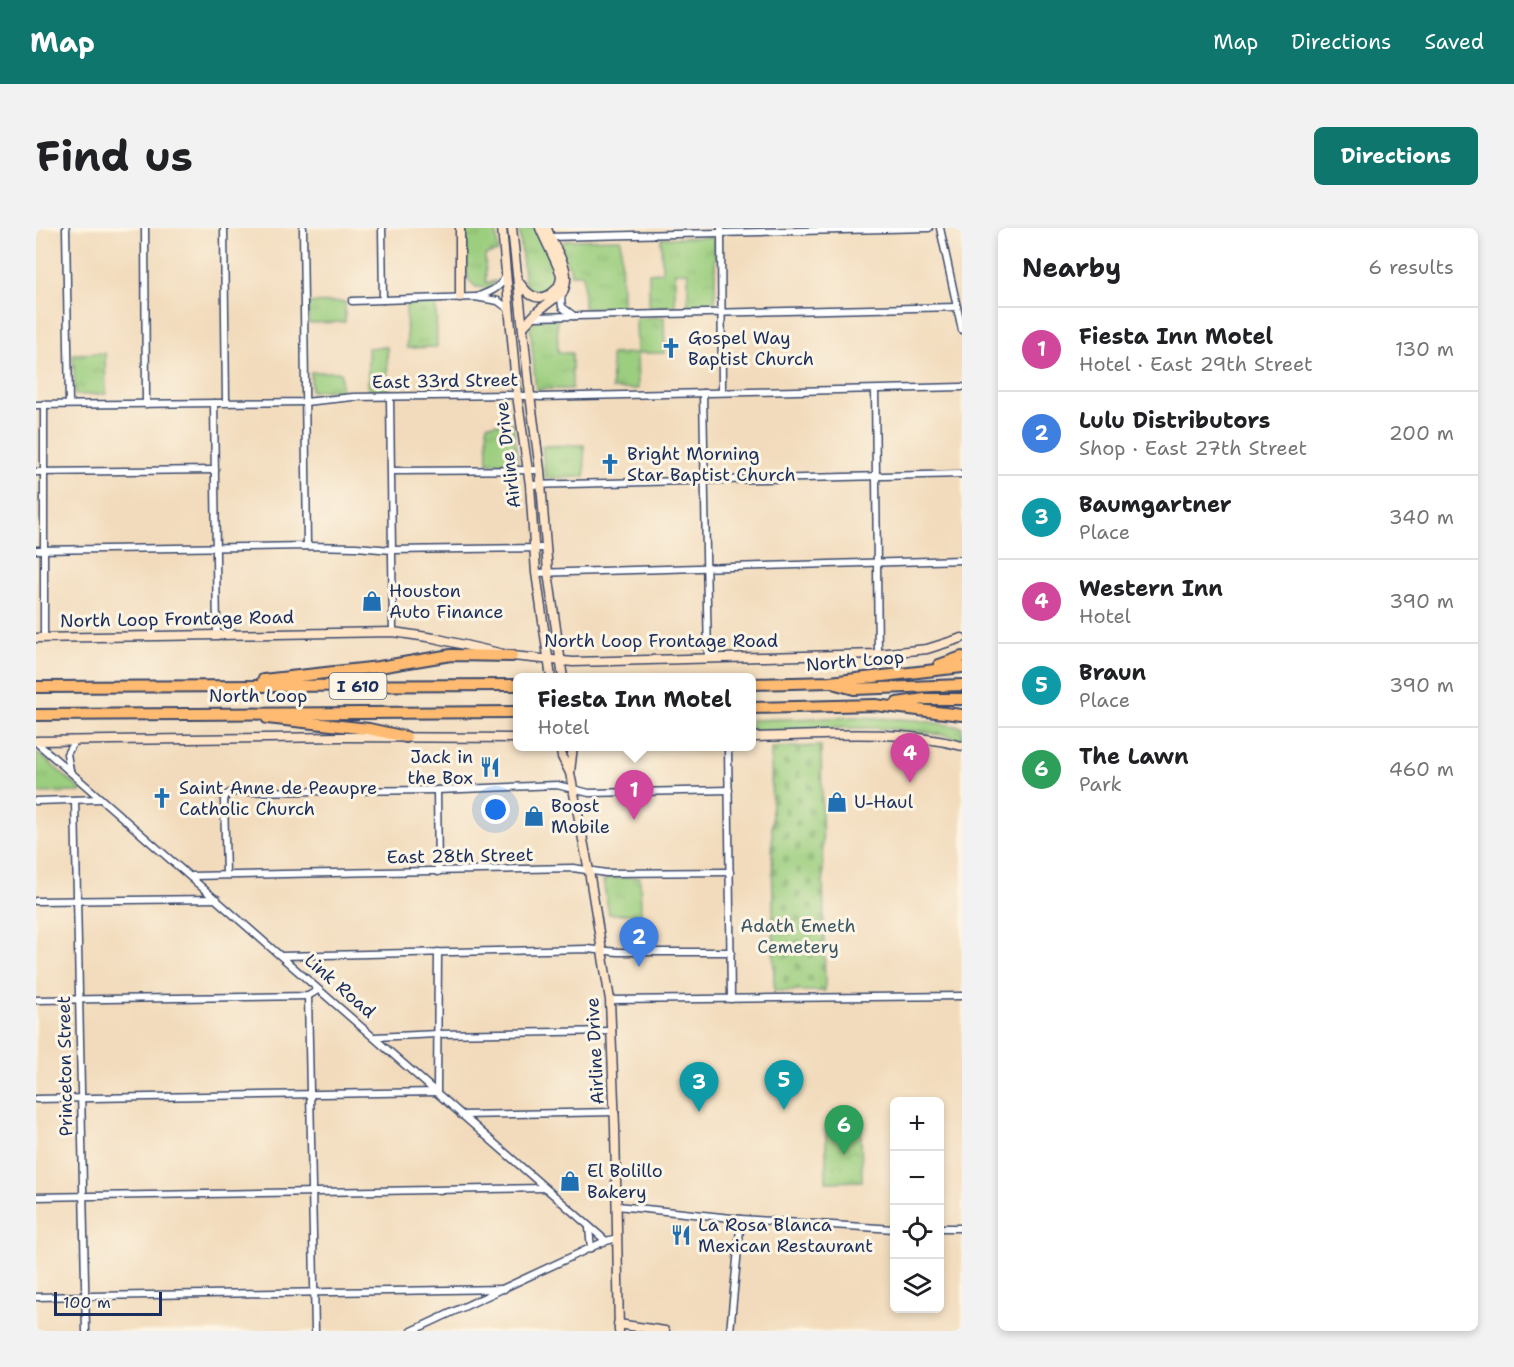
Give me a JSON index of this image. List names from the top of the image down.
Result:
{
  "streets": {
    "highway": ["North Loop", "I 610"],
    "main road": ["Airline Drive", "North Loop Frontage Road"],
    "street": [
      "East 33rd Street",
      "East 28th Street",
      "Link Road",
      "Princeton Street"
    ]
  },
  "crossings": [
    ["East 33rd Street", "Airline Drive"],
    ["Airline Drive", "North Loop Frontage Road"],
    ["Airline Drive", "East 28th Street"],
    ["East 28th Street", "Link Road"]
  ],
  "parks": ["Adath Emeth Cemetery"],
  "places": {
    "church": ["Gospel Way Baptist Church", "Bright Morning Star Baptist Church", "Saint Anne de Peaupre Catholic Church"],
    "shop": [
      "Houston Auto Finance",
      "U-Haul",
      "Boost Mobile",
      "El Bolillo Bakery"
    ],
    "restaurant": ["Jack in the Box", "La Rosa Blanca Mexican Restaurant"]
  },
  "scale_bar": "100 m",
  "page": {
    "header": "Map",
    "nav": ["Map", "Directions", "Saved"],
    "buttons": "Directions",
    "title": "Find us",
    "heading": ["Nearby", "6 results"],
    "list": [
      {
        "mark": "1",
        "name": "Fiesta Inn Motel",
        "note": "Hotel · East 29th Street",
        "value": "130 m"
      },
      {
        "mark": "2",
        "name": "Lulu Distributors",
        "note": "Shop · East 27th Street",
        "value": "200 m"
      },
      {
        "mark": "3",
        "name": "Baumgartner",
        "note": "Place",
        "value": "340 m"
      },
      {
        "mark": "4",
        "name": "Western Inn",
        "note": "Hotel",
        "value": "390 m"
      },
      {
        "mark": "5",
        "name": "Braun",
        "note": "Place",
        "value": "390 m"
      },
      {
        "mark": "6",
        "name": "The Lawn",
        "note": "Park",
        "value": "460 m"
      }
    ],
    "popup": ["Fiesta Inn Motel", "Hotel"],
    "pins": [
      "4",
      "1",
      "2",
      "5",
      "3",
      "6"
    ],
    "map_buttons": ["+", "−"],
    "scale": "100 m"
  }
}
